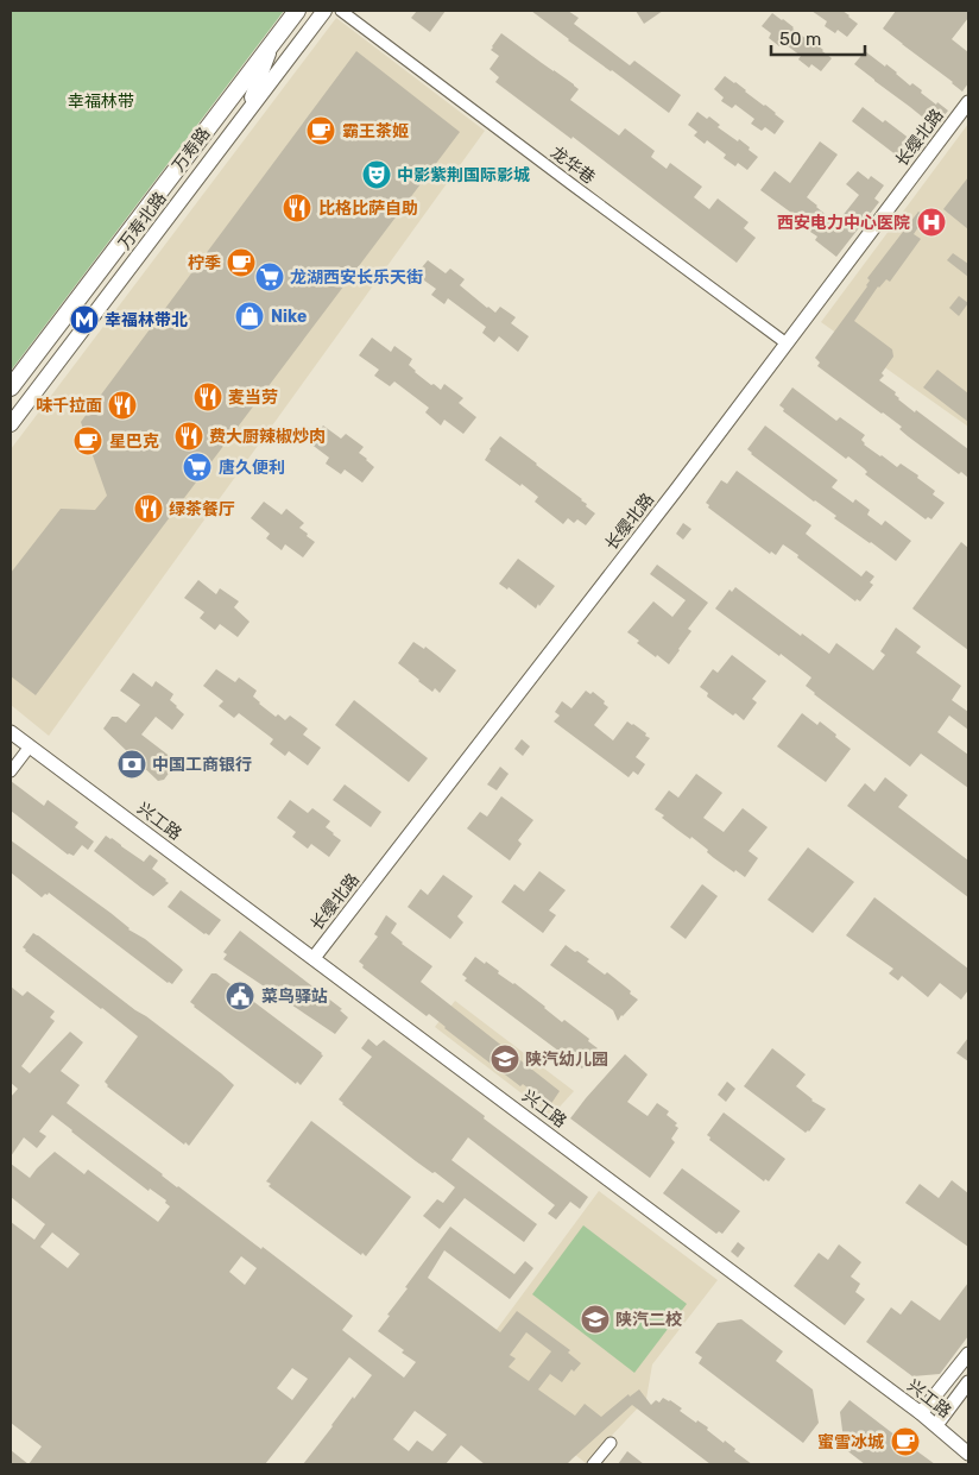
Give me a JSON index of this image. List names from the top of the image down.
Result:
{
  "streets": {
    "main road": ["万寿路", "万寿北路"],
    "street": ["长缨北路", "龙华巷", "兴工路"]
  },
  "crossings": [
    ["长缨北路", "龙华巷"],
    ["长缨北路", "兴工路"]
  ],
  "parks": ["幸福林带"],
  "places": {
    "cafe": [
      "霸王茶姬",
      "柠季",
      "星巴克",
      "蜜雪冰城"
    ],
    "theatre": ["中影紫荆国际影城"],
    "restaurant": [
      "比格比萨自助",
      "麦当劳",
      "味千拉面",
      "费大厨辣椒炒肉",
      "绿茶餐厅"
    ],
    "hospital": ["西安电力中心医院"],
    "supermarket": ["龙湖西安长乐天街", "唐久便利"],
    "shop": ["Nike"],
    "metro station": ["幸福林带北"],
    "bank": ["中国工商银行"],
    "public building": ["菜鸟驿站"],
    "school or university": ["陕汽幼儿园", "陕汽二校"]
  },
  "scale_bar": "50 m"
}
